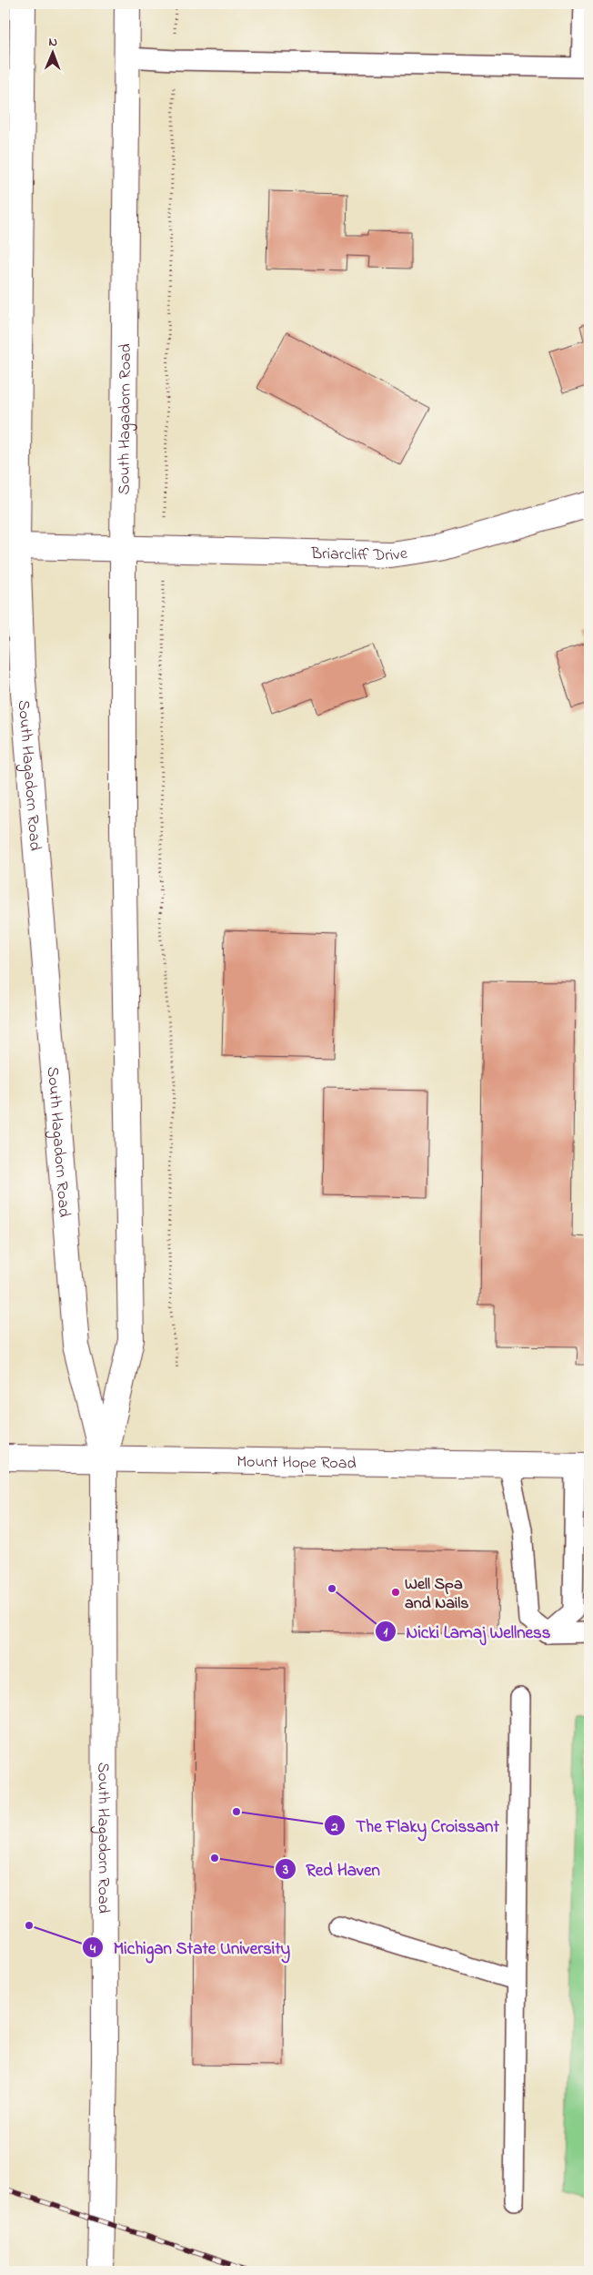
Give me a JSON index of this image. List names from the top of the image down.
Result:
{
  "streets": {
    "street": ["South Hagadorn Road", "Briarcliff Drive", "Mount Hope Road"]
  },
  "crossings": [
    ["South Hagadorn Road", "Briarcliff Drive"],
    ["South Hagadorn Road", "Mount Hope Road"]
  ],
  "places": [
    "Nicki Lamaj Wellness",
    "Well Spa and Nails",
    "The Flaky Croissant",
    "Red Haven",
    "Michigan State University"
  ],
  "north": "top"
}
